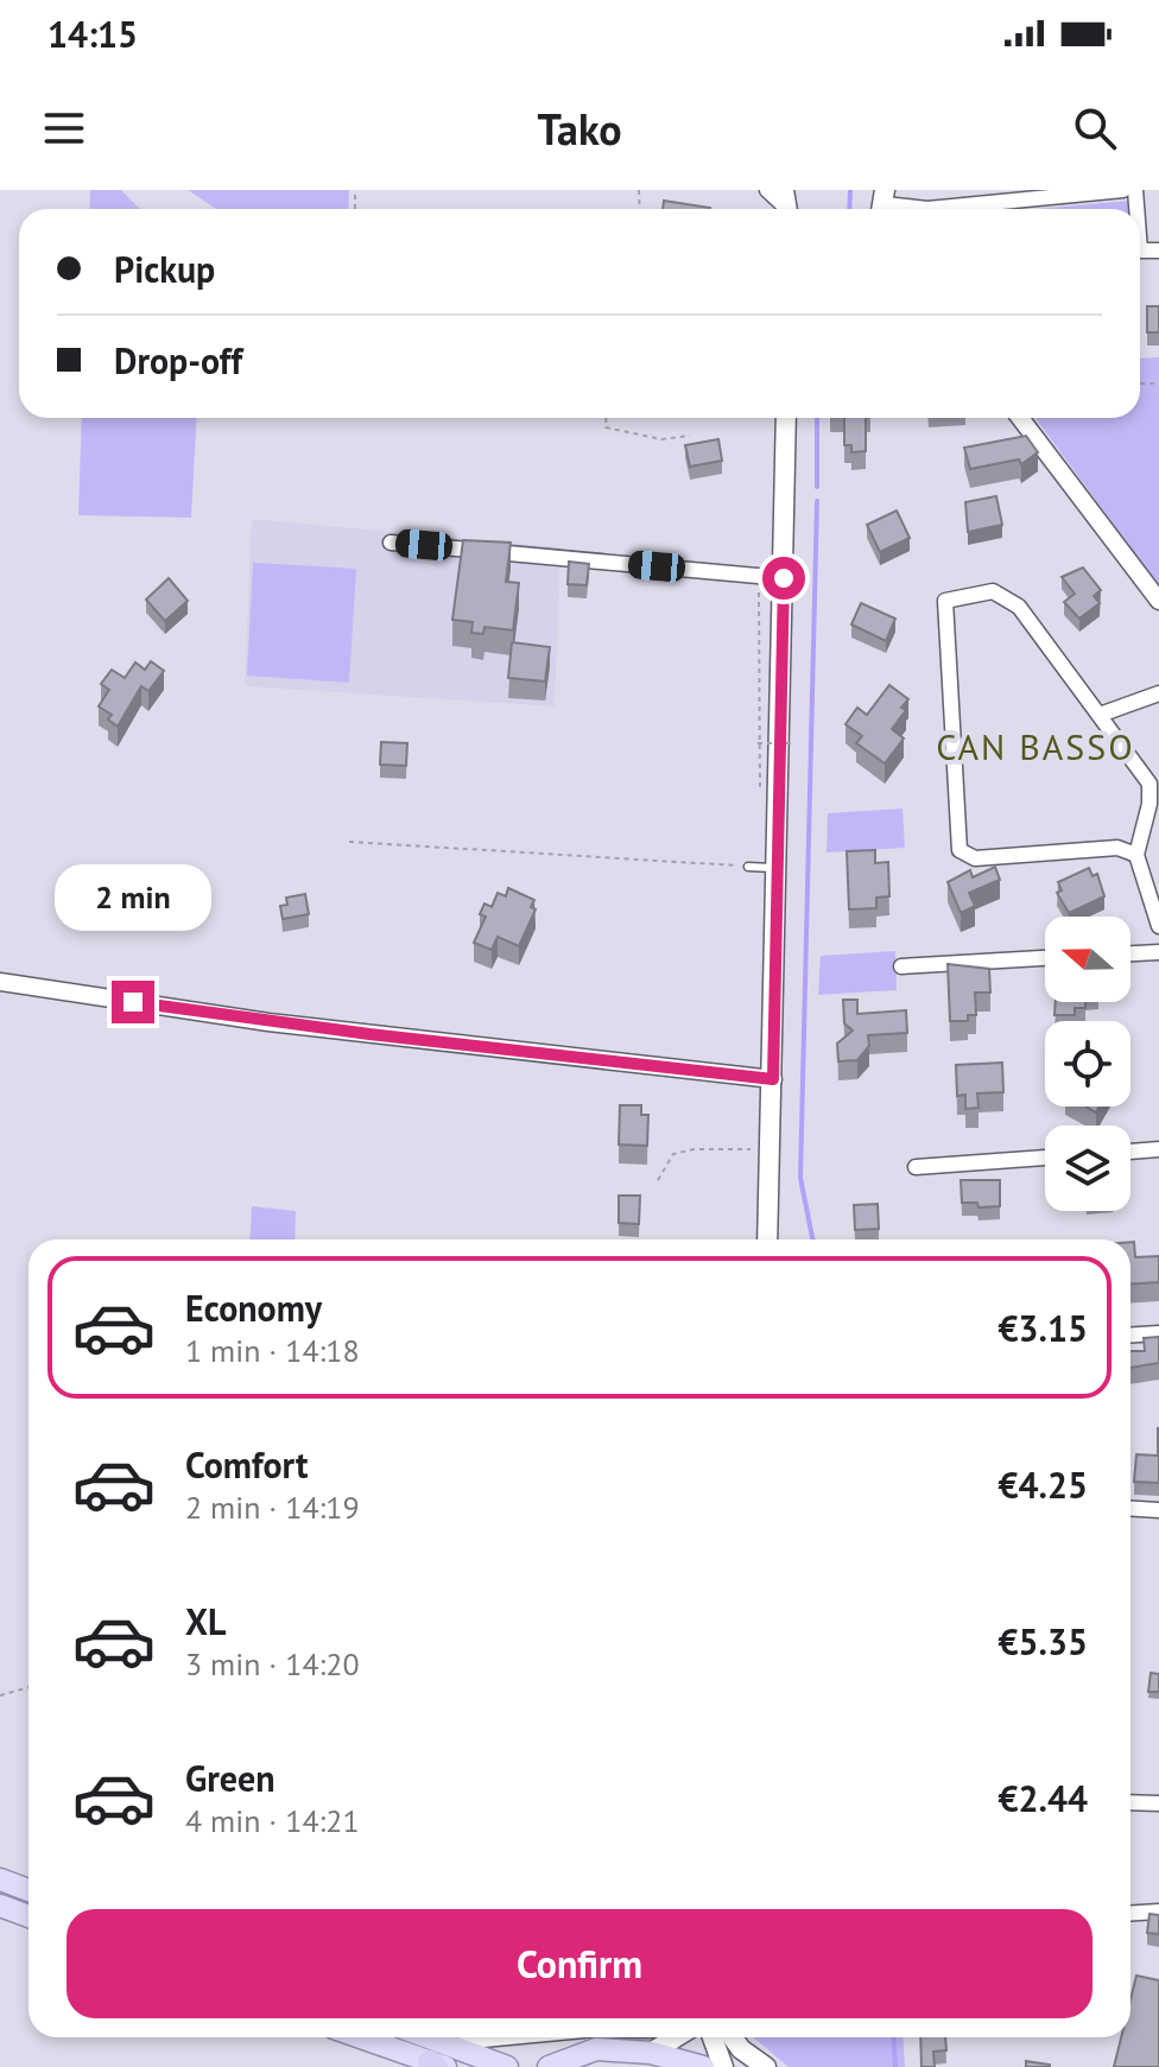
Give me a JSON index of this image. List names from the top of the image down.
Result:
{
  "districts": ["CAN BASSO"],
  "north": "left",
  "page": {
    "status": "14:15",
    "header": "Tako",
    "banner": ["Pickup", "Drop-off"],
    "bubble": "2 min",
    "list": [
      {
        "name": "Economy",
        "note": "1 min · 14:18",
        "value": "€3.15"
      },
      {
        "name": "Comfort",
        "note": "2 min · 14:19",
        "value": "€4.25"
      },
      {
        "name": "XL",
        "note": "3 min · 14:20",
        "value": "€5.35"
      },
      {
        "name": "Green",
        "note": "4 min · 14:21",
        "value": "€2.44"
      }
    ],
    "buttons": "Confirm"
  }
}
